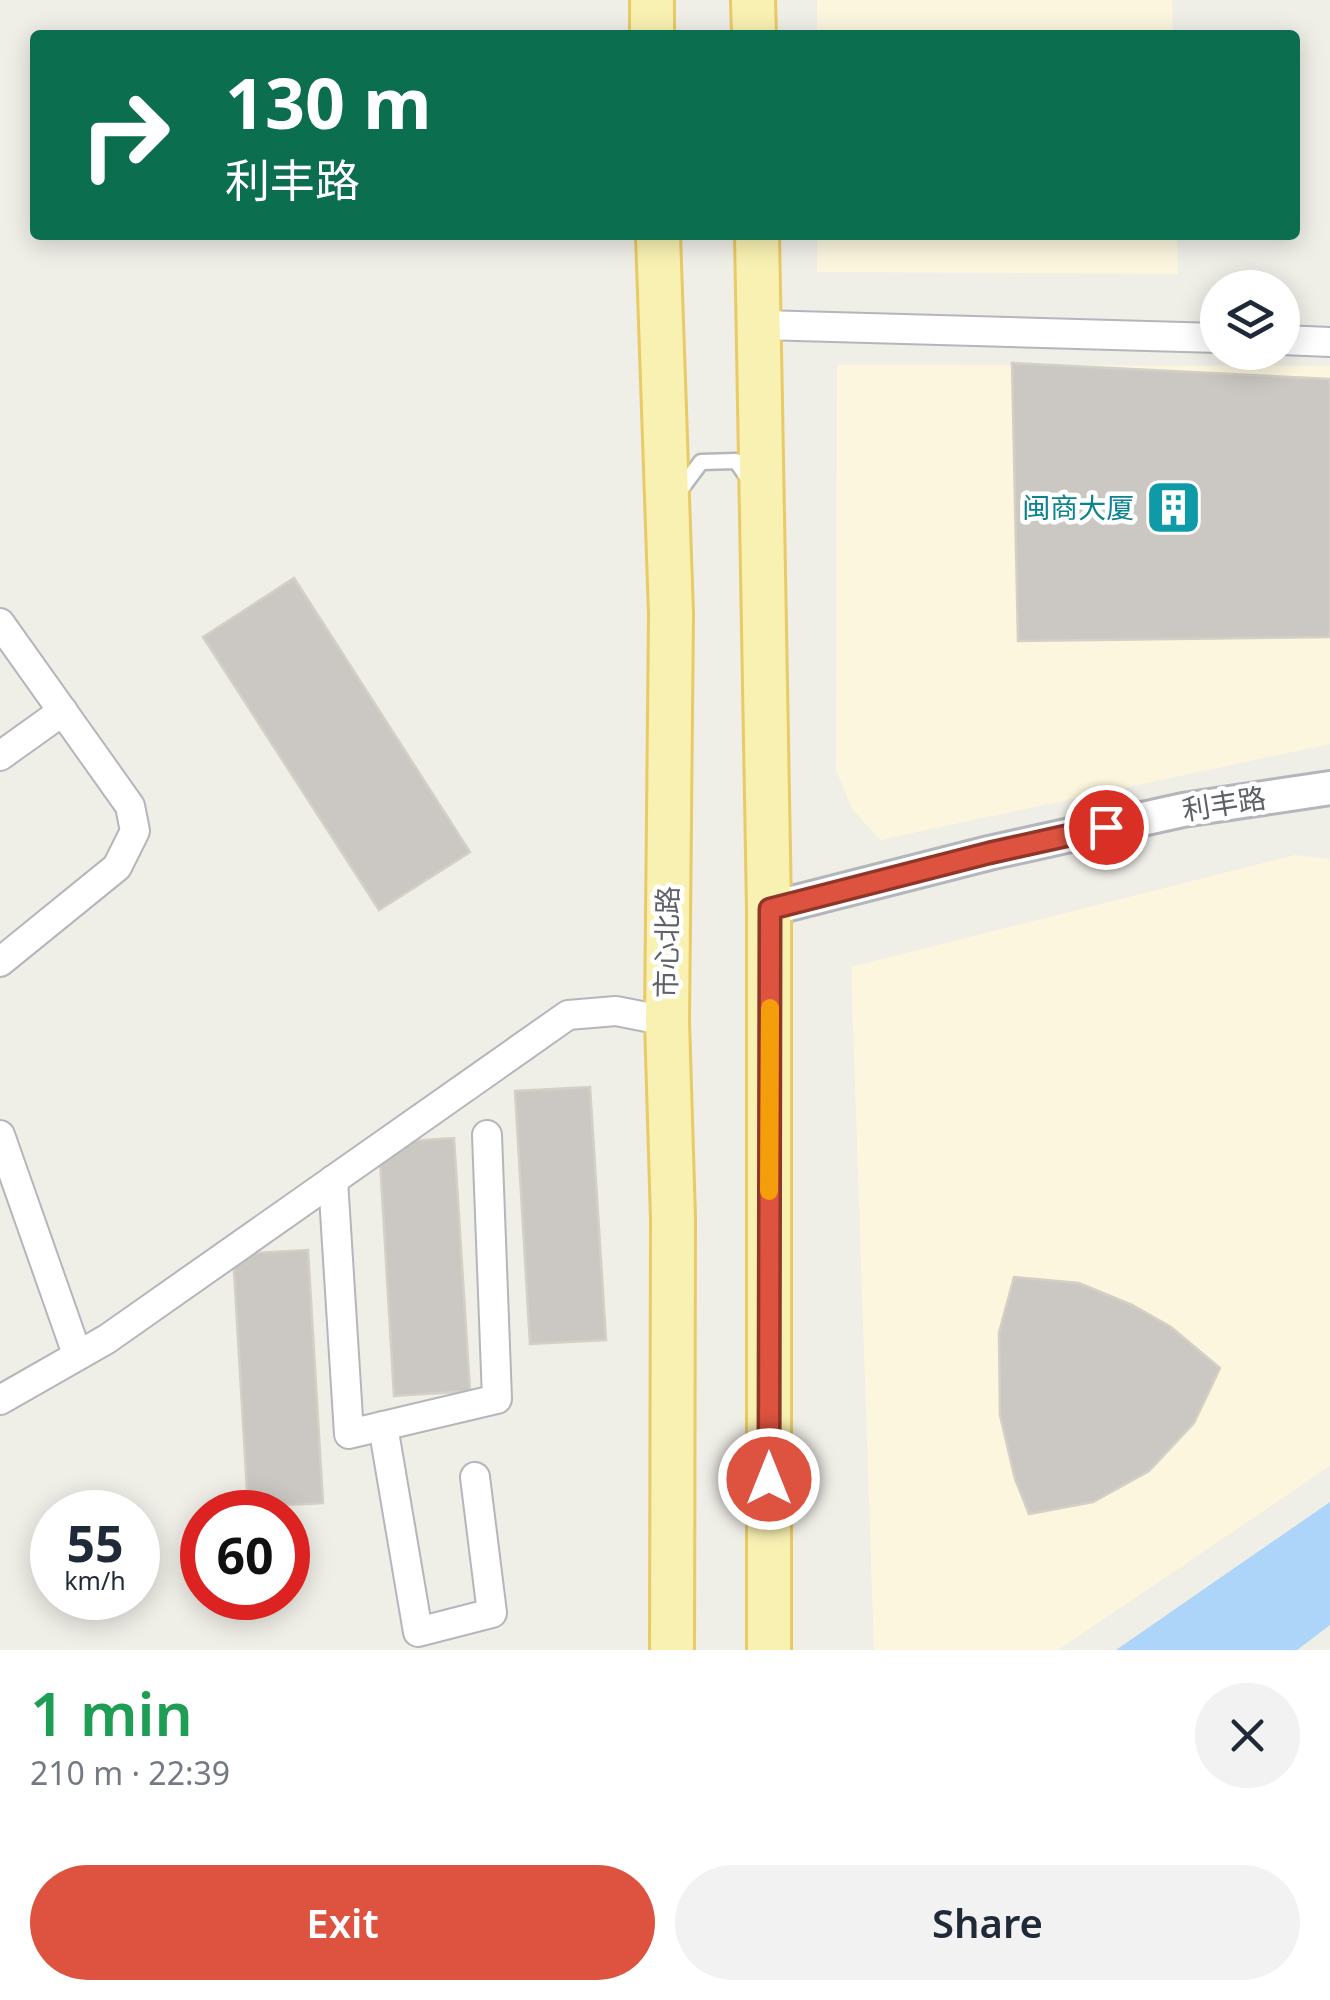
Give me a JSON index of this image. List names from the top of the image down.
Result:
{
  "streets": {
    "main road": ["市心北路"],
    "street": ["利丰路"]
  },
  "places": {
    "building": ["闽商大厦"]
  },
  "page": {
    "turn": ["130 m", "利丰路"],
    "speed": "55 km/h",
    "limit": "60",
    "heading": ["1 min", "210 m · 22:39"],
    "buttons": ["Exit", "Share"]
  }
}
